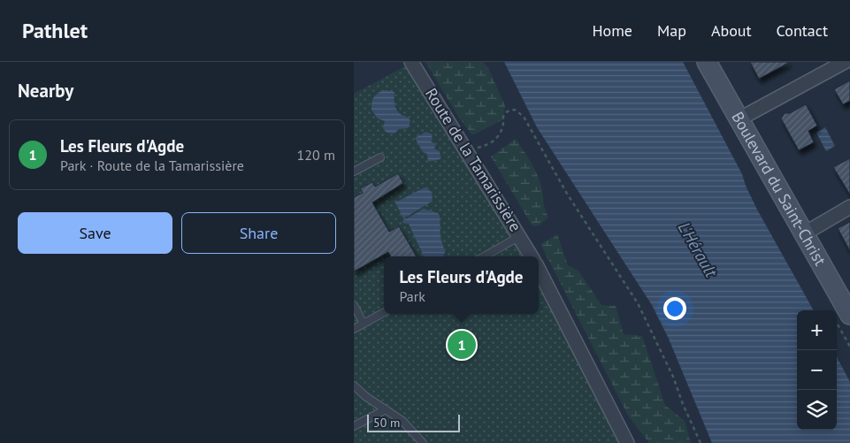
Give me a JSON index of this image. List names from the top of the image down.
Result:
{
  "streets": {
    "street": ["Route de la Tamarissière", "Boulevard du Saint-Christ"]
  },
  "water": ["L'Hérault"],
  "scale_bar": "50 m",
  "page": {
    "header": "Pathlet",
    "nav": [
      "Home",
      "Map",
      "About",
      "Contact"
    ],
    "heading": "Nearby",
    "list": [
      {
        "mark": "1",
        "name": "Les Fleurs d'Agde",
        "note": "Park · Route de la Tamarissière",
        "value": "120 m"
      }
    ],
    "buttons": ["Save", "Share"],
    "popup": ["Les Fleurs d'Agde", "Park"],
    "map_buttons": ["+", "−"],
    "pins": "1",
    "scale": "50 m"
  }
}
